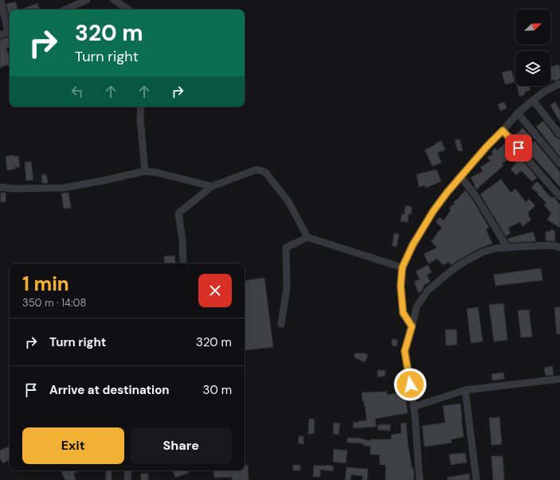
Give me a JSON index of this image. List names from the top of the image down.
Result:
{
  "north": "top right",
  "page": {
    "turn": ["320 m", "Turn right"],
    "heading": ["1 min", "350 m · 14:08"],
    "list": [
      {
        "name": "Turn right",
        "value": "320 m"
      },
      {
        "name": "Arrive at destination",
        "value": "30 m"
      }
    ],
    "buttons": ["Exit", "Share"]
  }
}
